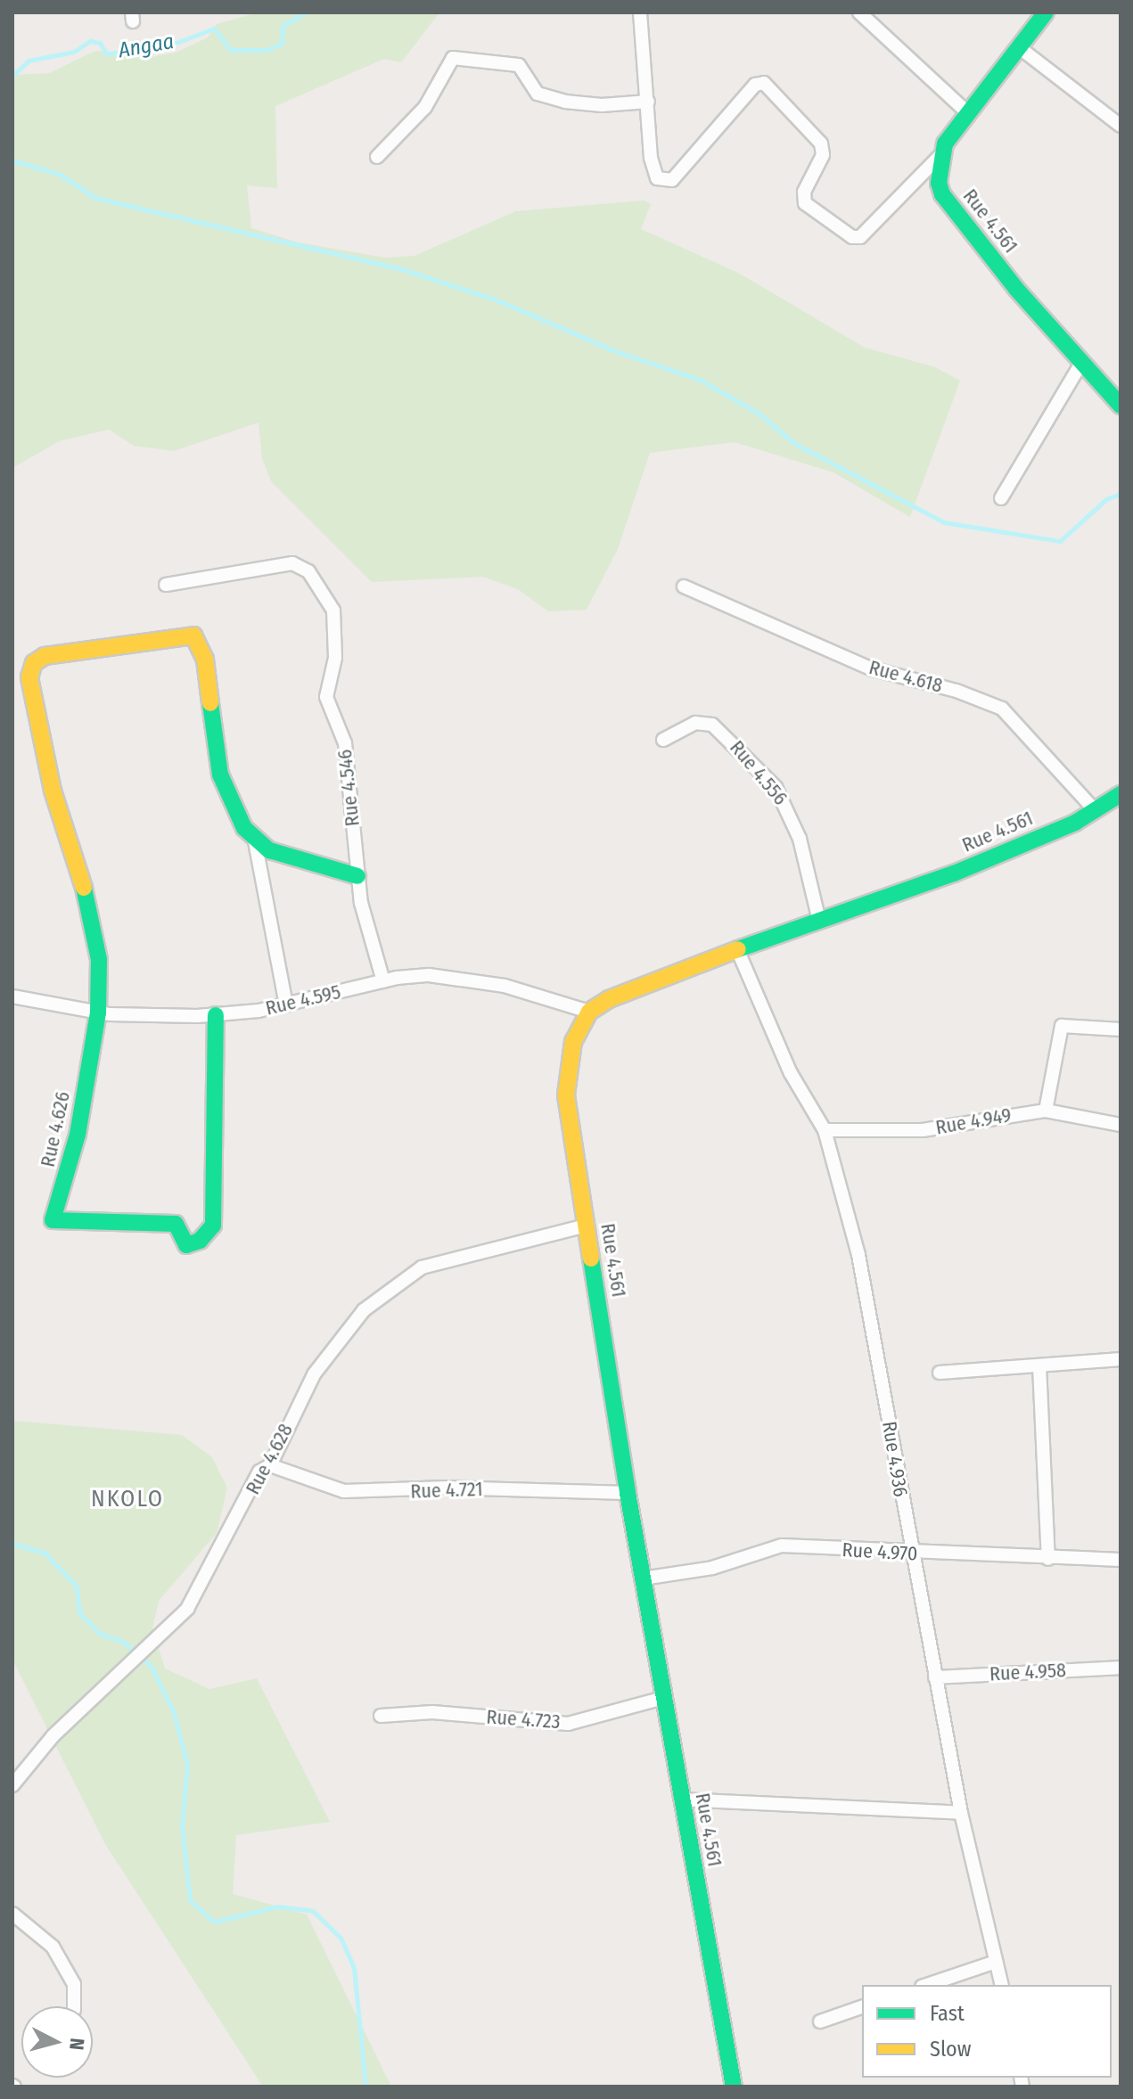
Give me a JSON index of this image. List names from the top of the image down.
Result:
{
  "streets": {
    "main road": ["Rue 4.561", "Rue 4.626"],
    "street": [
      "Rue 4.618",
      "Rue 4.556",
      "Rue 4.546",
      "Rue 4.595",
      "Rue 4.949",
      "Rue 4.628",
      "Rue 4.936",
      "Rue 4.721",
      "Rue 4.970",
      "Rue 4.958",
      "Rue 4.723"
    ]
  },
  "crossings": [
    ["Rue 4.561", "Rue 4.618"],
    ["Rue 4.561", "Rue 4.556"],
    ["Rue 4.561", "Rue 4.595"],
    ["Rue 4.561", "Rue 4.628"],
    ["Rue 4.561", "Rue 4.936"],
    ["Rue 4.561", "Rue 4.721"],
    ["Rue 4.561", "Rue 4.970"],
    ["Rue 4.561", "Rue 4.723"],
    ["Rue 4.546", "Rue 4.595"],
    ["Rue 4.595", "Rue 4.626"],
    ["Rue 4.949", "Rue 4.936"],
    ["Rue 4.628", "Rue 4.721"],
    ["Rue 4.936", "Rue 4.970"],
    ["Rue 4.936", "Rue 4.958"]
  ],
  "districts": ["NKOLO"],
  "water": ["Angaa"],
  "legend": ["Fast", "Slow"],
  "north": "right"
}
